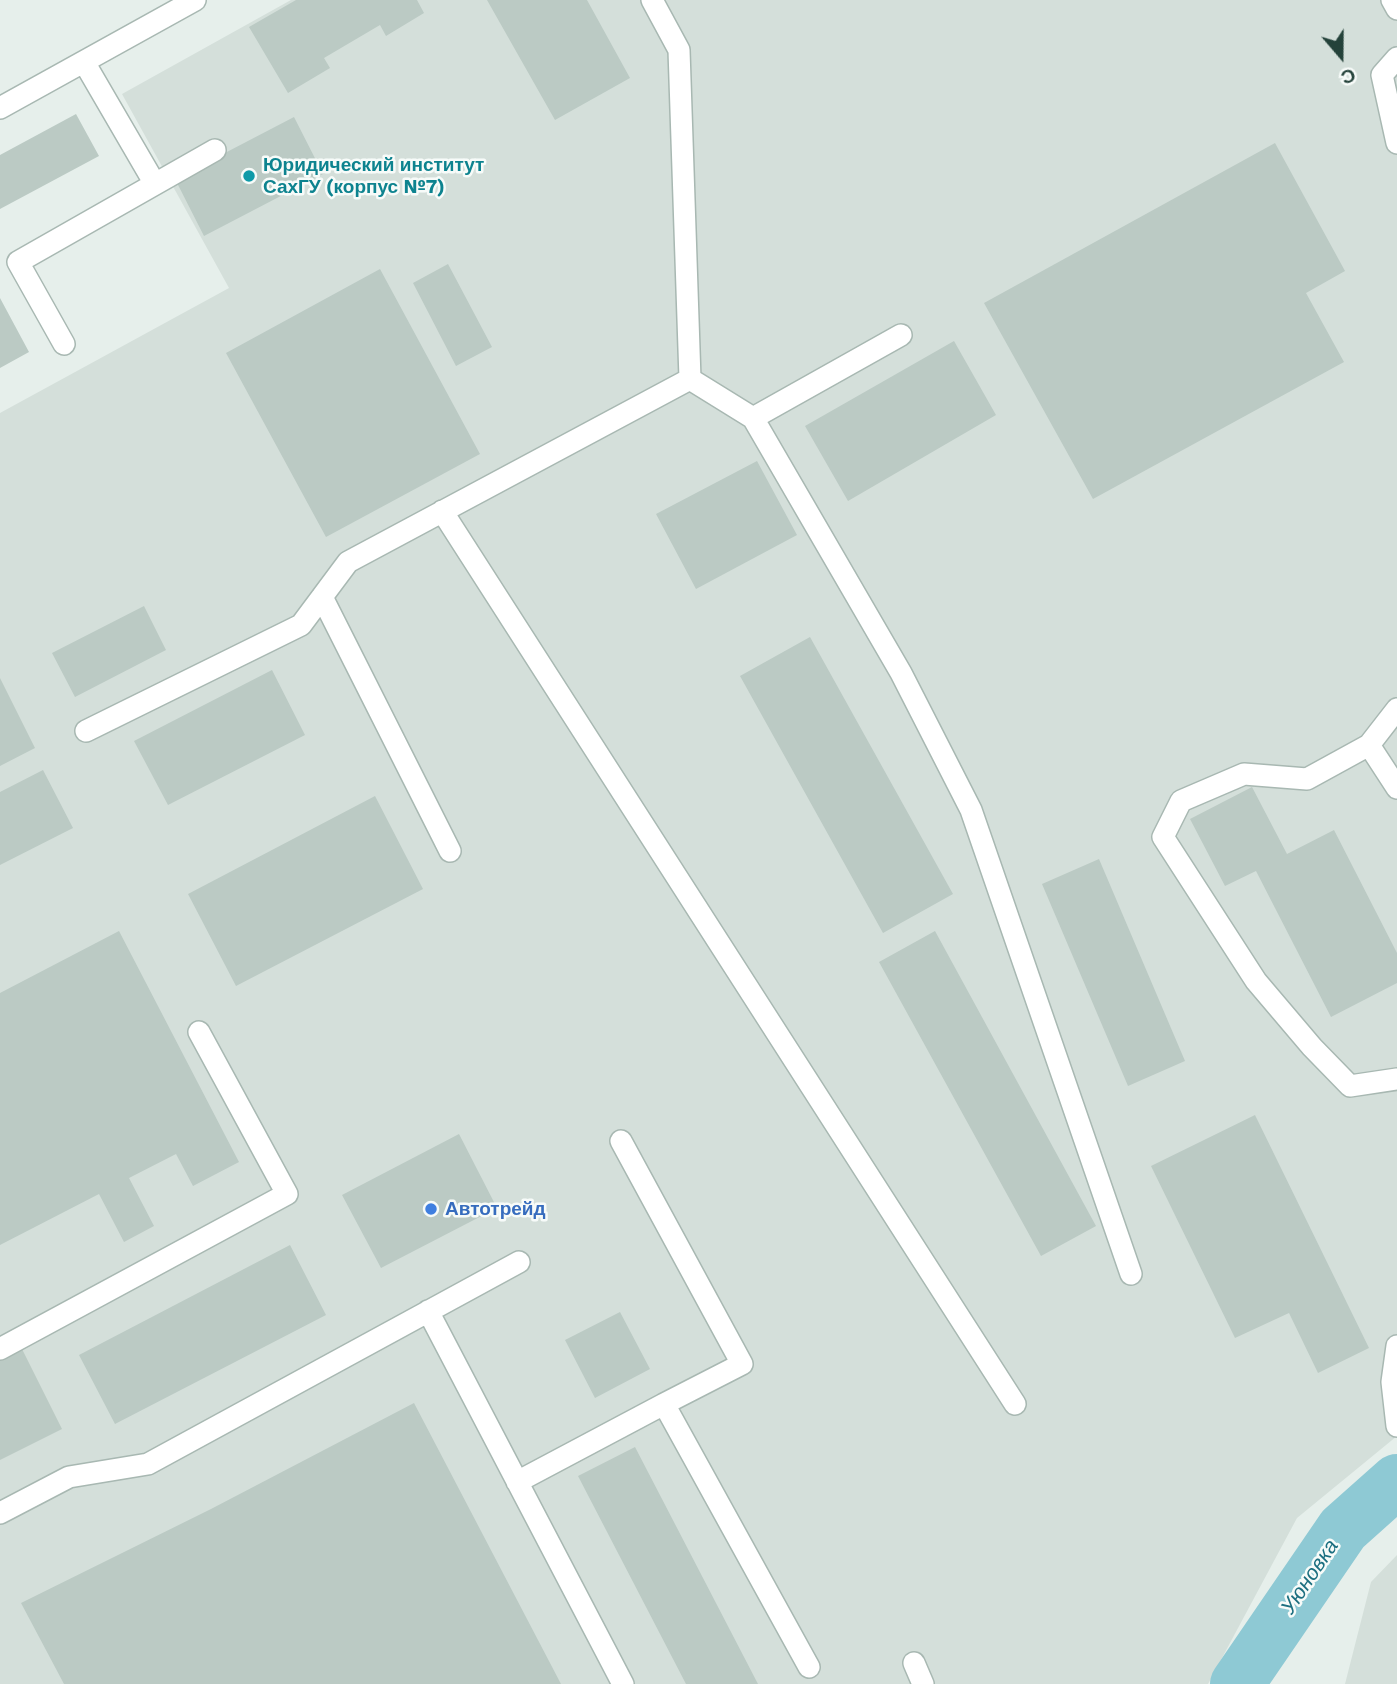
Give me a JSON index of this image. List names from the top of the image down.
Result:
{
  "water": ["Уюновка"],
  "places": ["Юридический институт СахГУ (корпус №7)", "Автотрейд"],
  "north": "bottom"
}
